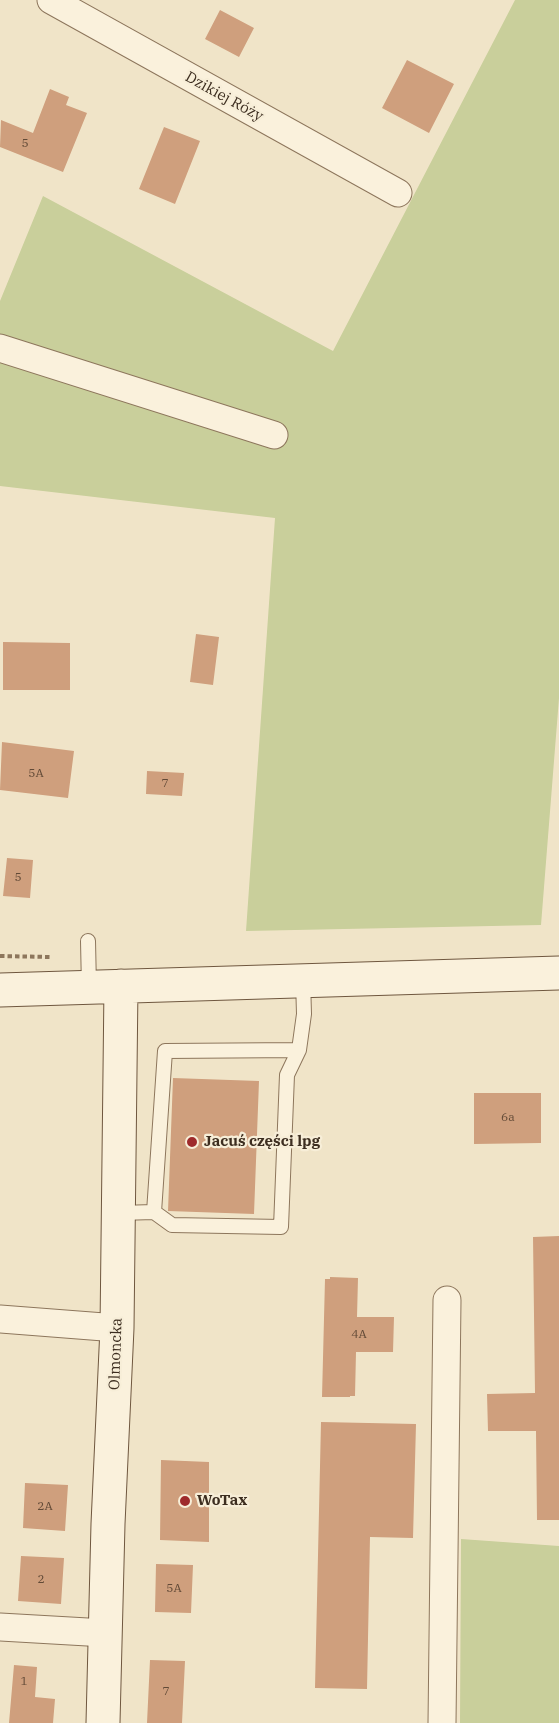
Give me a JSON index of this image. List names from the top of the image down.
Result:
{
  "streets": {
    "street": ["Dzikiej Róży", "Olmoncka"]
  },
  "places": ["Jacuś części lpg", "WoTax"],
  "house_numbers": [
    "5",
    "5A",
    "7",
    "5",
    "6a",
    "4A",
    "2A",
    "2",
    "5A",
    "1",
    "7"
  ]
}
